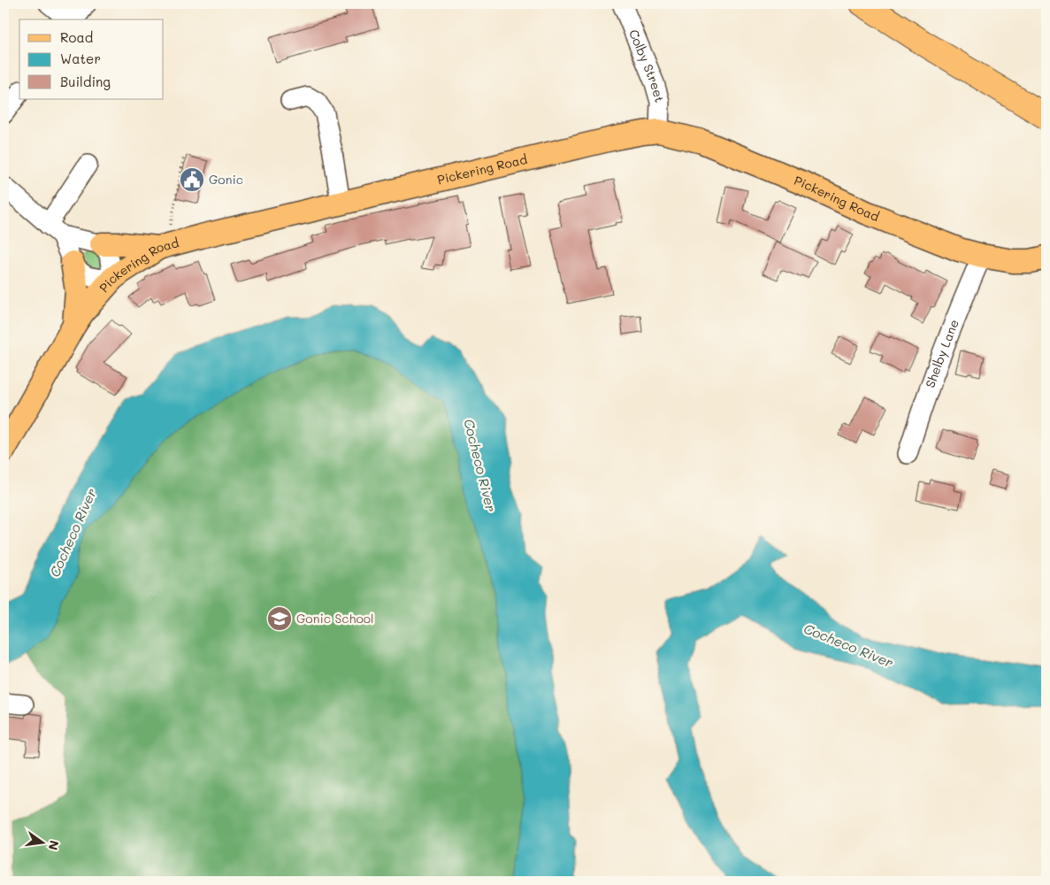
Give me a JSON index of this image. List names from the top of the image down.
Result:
{
  "streets": {
    "main road": ["Pickering Road"],
    "street": ["Colby Street", "Shelby Lane"]
  },
  "crossings": [
    ["Colby Street", "Pickering Road"],
    ["Pickering Road", "Shelby Lane"]
  ],
  "water": ["Cocheco River"],
  "places": {
    "public building": ["Gonic"],
    "school or university": ["Gonic School"]
  },
  "legend": ["Road", "Water", "Building"],
  "north": "right"
}
